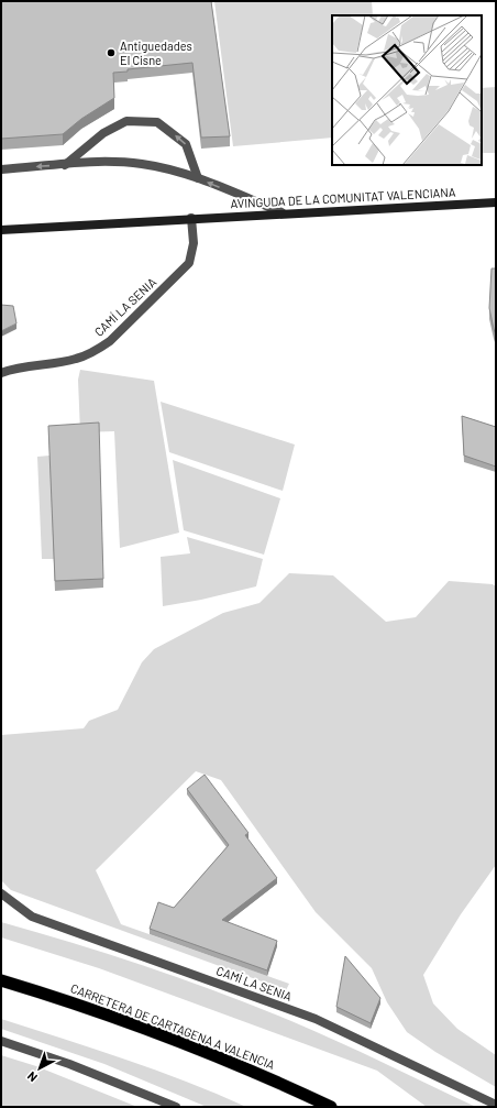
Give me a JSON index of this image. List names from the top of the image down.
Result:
{
  "streets": {
    "highway": ["CARRETERA DE CARTAGENA A VALENCIA"],
    "main road": ["AVINGUDA DE LA COMUNITAT VALENCIANA"],
    "street": ["CAMÍ LA SENIA"]
  },
  "crossings": [
    ["AVINGUDA DE LA COMUNITAT VALENCIANA", "CAMÍ LA SENIA"]
  ],
  "places": ["Antiguedades El Cisne"],
  "north": "bottom left"
}
